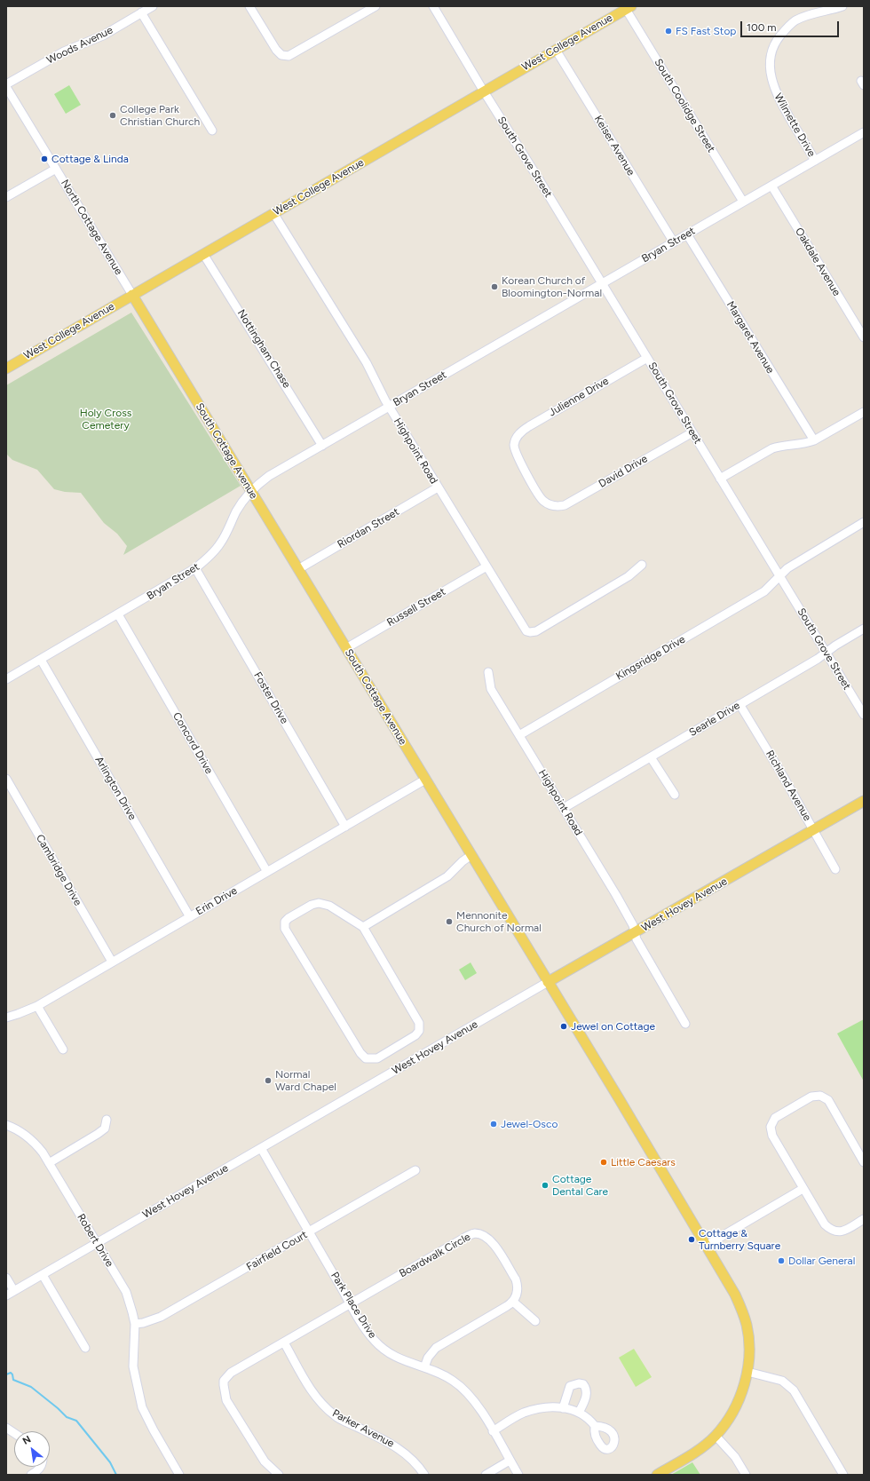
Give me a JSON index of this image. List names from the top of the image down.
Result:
{
  "streets": {
    "main road": ["West College Avenue", "South Cottage Avenue", "West Hovey Avenue"],
    "street": [
      "Woods Avenue",
      "South Coolidge Street",
      "Wilmette Drive",
      "Keiser Avenue",
      "South Grove Street",
      "North Cottage Avenue",
      "Bryan Street",
      "Oakdale Avenue",
      "Margaret Avenue",
      "Nottingham Chase",
      "Julienne Drive",
      "Highpoint Road",
      "David Drive",
      "Riordan Street",
      "Russell Street",
      "Kingsridge Drive",
      "Foster Drive",
      "Searle Drive",
      "Concord Drive",
      "Richland Avenue",
      "Arlington Drive",
      "Cambridge Drive",
      "Erin Drive",
      "Robert Drive",
      "Fairfield Court",
      "Boardwalk Circle",
      "Park Place Drive",
      "Parker Avenue"
    ]
  },
  "crossings": [
    ["West College Avenue", "South Coolidge Street"],
    ["West College Avenue", "Keiser Avenue"],
    ["West College Avenue", "South Grove Street"],
    ["West College Avenue", "North Cottage Avenue"],
    ["West College Avenue", "Nottingham Chase"],
    ["West College Avenue", "South Cottage Avenue"],
    ["West College Avenue", "Highpoint Road"],
    ["South Coolidge Street", "Bryan Street"],
    ["Wilmette Drive", "Bryan Street"],
    ["Keiser Avenue", "Bryan Street"],
    ["South Grove Street", "Bryan Street"],
    ["South Grove Street", "Julienne Drive"],
    ["South Grove Street", "David Drive"],
    ["South Grove Street", "Kingsridge Drive"],
    ["South Grove Street", "Searle Drive"],
    ["North Cottage Avenue", "South Cottage Avenue"],
    ["Bryan Street", "Oakdale Avenue"],
    ["Bryan Street", "Margaret Avenue"],
    ["Bryan Street", "Nottingham Chase"],
    ["Bryan Street", "South Cottage Avenue"],
    ["Bryan Street", "Highpoint Road"],
    ["Bryan Street", "Foster Drive"],
    ["Bryan Street", "Concord Drive"],
    ["Bryan Street", "Arlington Drive"],
    ["Julienne Drive", "David Drive"],
    ["South Cottage Avenue", "Riordan Street"],
    ["South Cottage Avenue", "Russell Street"],
    ["South Cottage Avenue", "Erin Drive"],
    ["South Cottage Avenue", "West Hovey Avenue"],
    ["Highpoint Road", "Riordan Street"],
    ["Highpoint Road", "Russell Street"],
    ["Highpoint Road", "Kingsridge Drive"],
    ["Highpoint Road", "Searle Drive"],
    ["Highpoint Road", "West Hovey Avenue"],
    ["Foster Drive", "Erin Drive"],
    ["Searle Drive", "Richland Avenue"],
    ["Concord Drive", "Erin Drive"],
    ["Richland Avenue", "West Hovey Avenue"],
    ["Arlington Drive", "Erin Drive"],
    ["Cambridge Drive", "Erin Drive"],
    ["West Hovey Avenue", "Robert Drive"],
    ["West Hovey Avenue", "Park Place Drive"],
    ["Robert Drive", "Fairfield Court"],
    ["Fairfield Court", "Park Place Drive"],
    ["Boardwalk Circle", "Park Place Drive"]
  ],
  "parks": ["Holy Cross Cemetery"],
  "places": [
    "FS Fast Stop",
    "College Park Christian Church",
    "Cottage & Linda",
    "Korean Church of Bloomington-Normal",
    "Mennonite Church of Normal",
    "Jewel on Cottage",
    "Normal Ward Chapel",
    "Jewel-Osco",
    "Little Caesars",
    "Cottage Dental Care",
    "Cottage & Turnberry Square",
    "Dollar General"
  ],
  "scale_bar": "100 m",
  "north": "top left"
}
